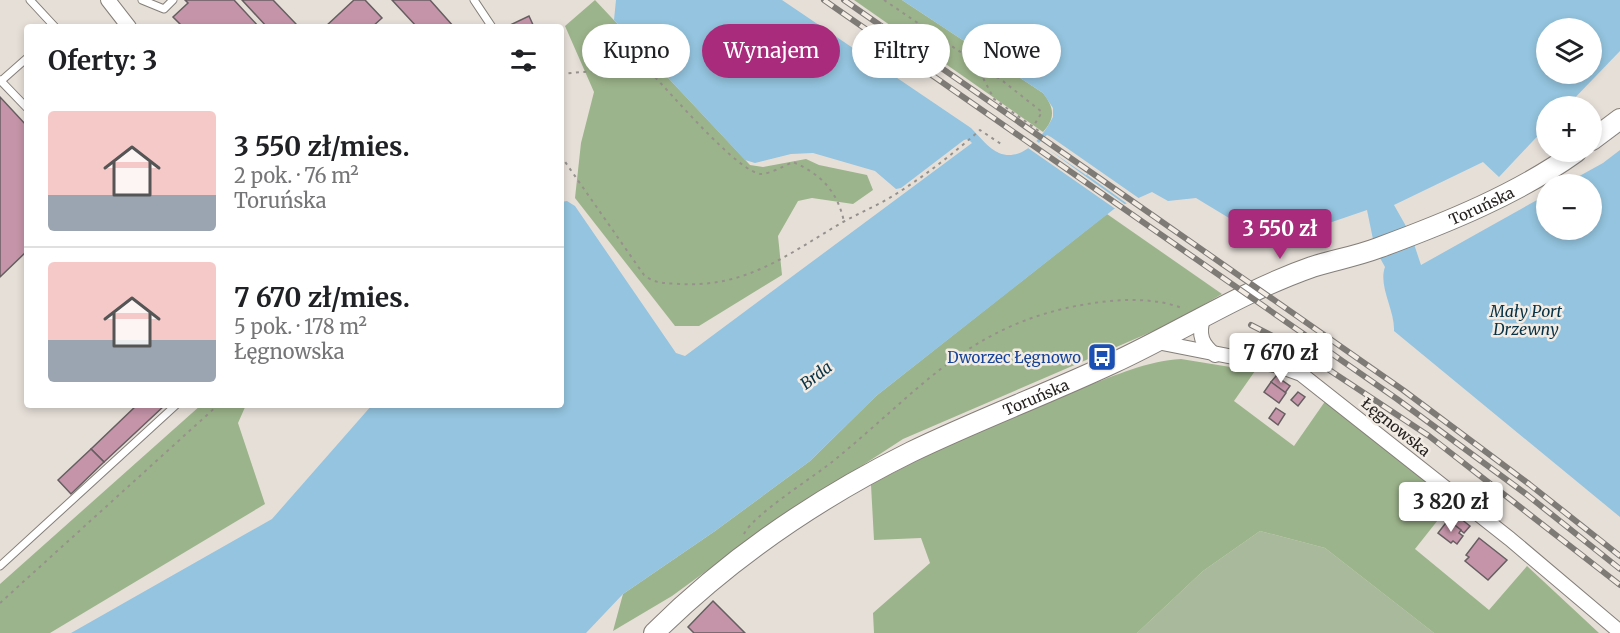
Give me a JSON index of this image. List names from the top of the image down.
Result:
{
  "streets": {
    "street": ["Toruńska", "Łęgnowska"]
  },
  "crossings": [
    ["Toruńska", "Łęgnowska"]
  ],
  "water": ["Mały Port Drzewny", "Brda"],
  "places": {
    "bus stop": ["Dworzec Łęgnowo"]
  },
  "page": {
    "map_buttons": ["+", "−"],
    "chip": [
      "Kupno",
      "Wynajem",
      "Filtry",
      "Nowe"
    ],
    "heading": "Oferty: 3",
    "list": [
      {
        "name": "3 550 zł/mies.",
        "note": "2 pok. · 76 m² · Toruńska"
      },
      {
        "name": "7 670 zł/mies.",
        "note": "5 pok. · 178 m² · Łęgnowska"
      }
    ],
    "price": ["3 550 zł", "7 670 zł", "3 820 zł"]
  }
}
